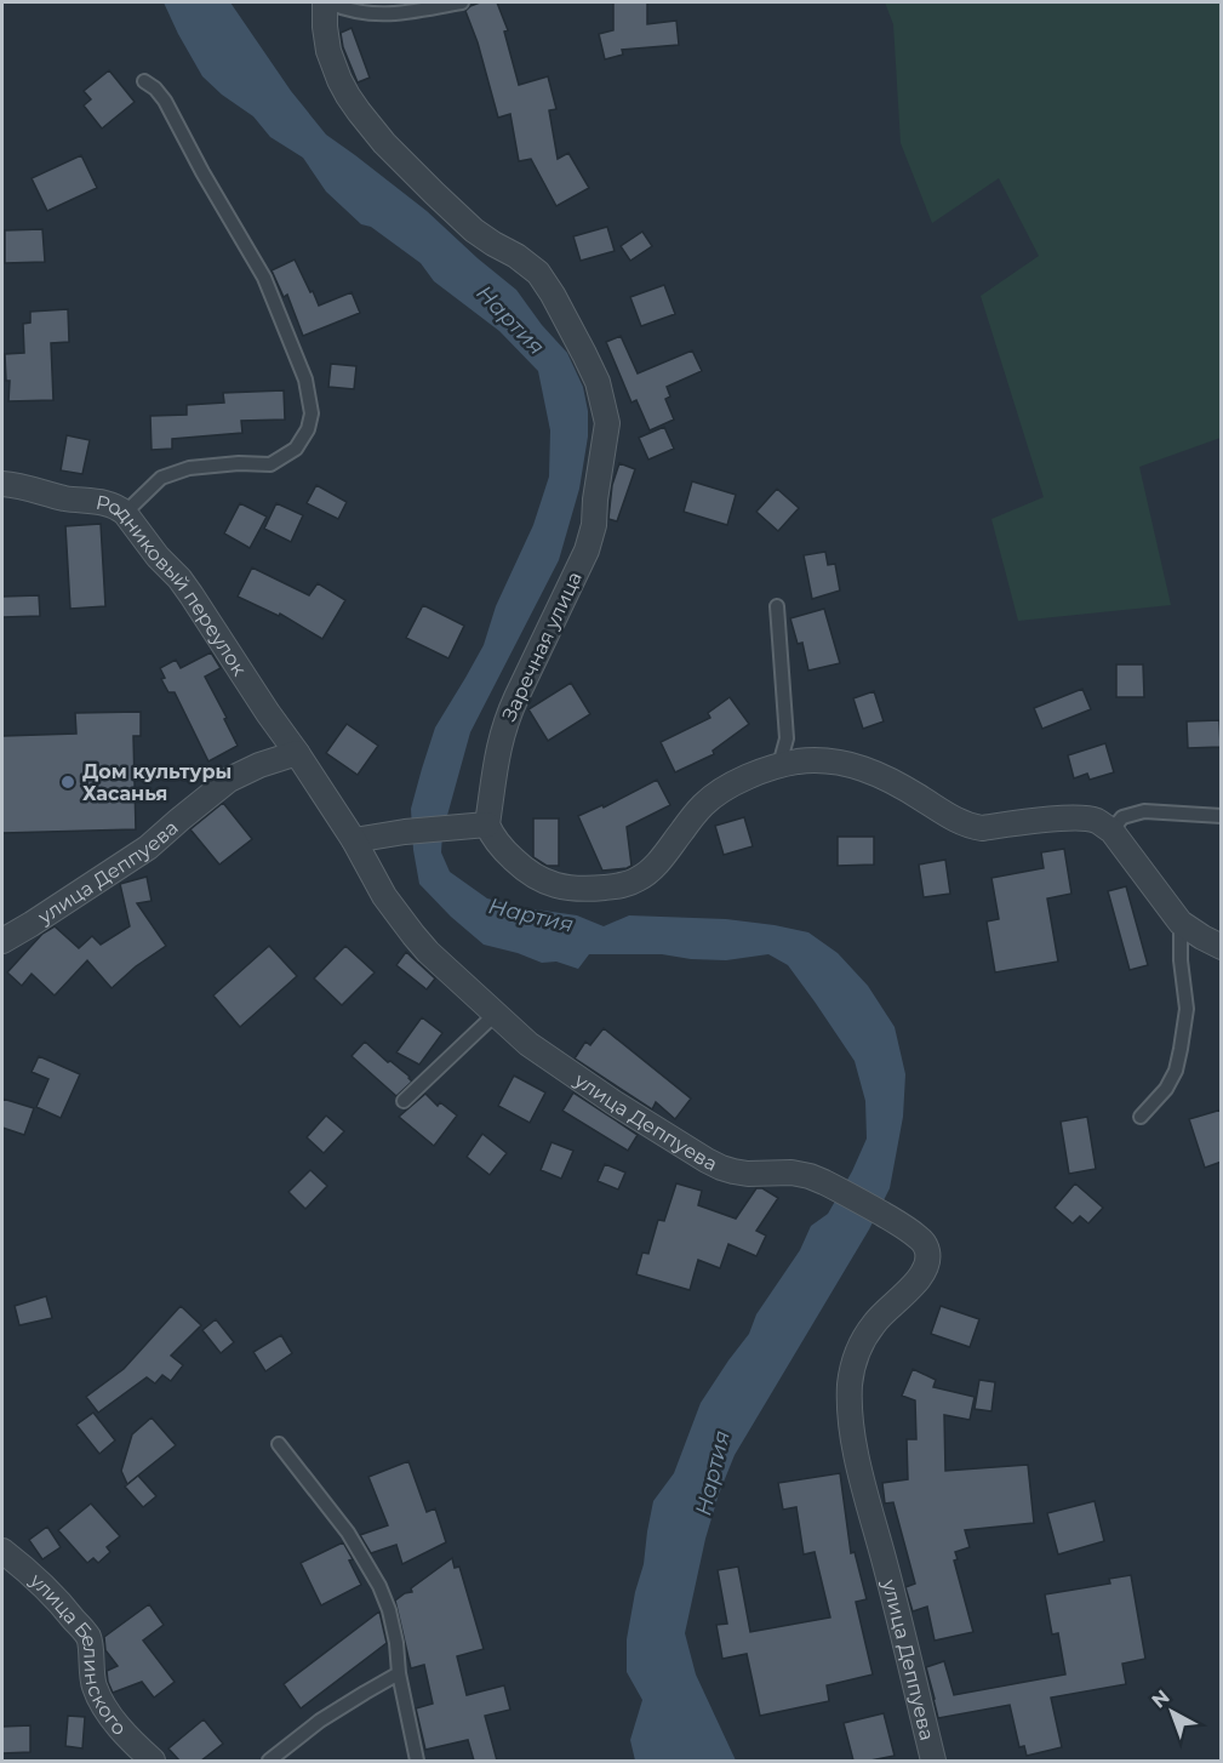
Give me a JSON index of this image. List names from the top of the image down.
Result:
{
  "streets": {
    "street": [
      "Родниковый переулок",
      "Заречная улица",
      "улица Деппуева",
      "улица Белинского"
    ]
  },
  "crossings": [
    ["Родниковый переулок", "улица Деппуева"]
  ],
  "water": ["Нартия"],
  "places": ["Дом культуры Хасанья"],
  "north": "top left"
}
